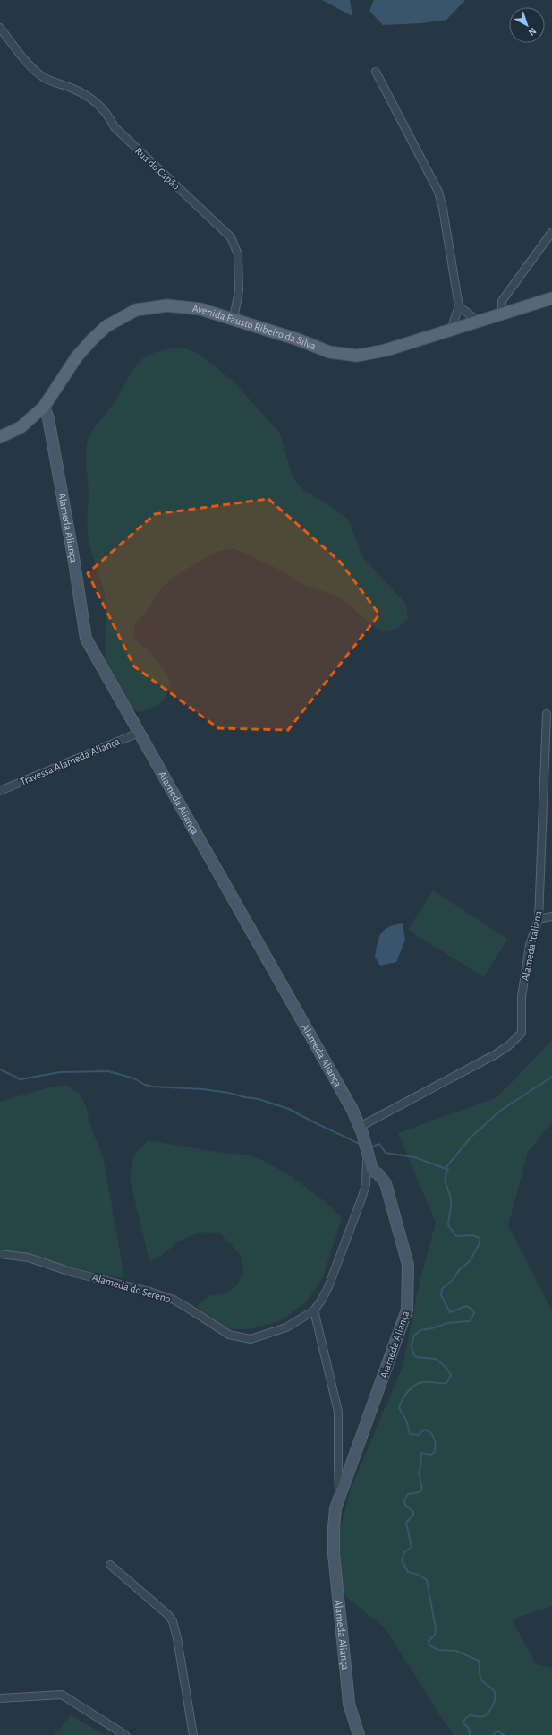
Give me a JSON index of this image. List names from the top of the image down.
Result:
{
  "streets": {
    "main road": ["Avenida Fausto Ribeiro da Silva"],
    "street": [
      "Rua do Capão",
      "Alameda Aliança",
      "Travessa Alameda Aliança",
      "Alameda Italiana",
      "Alameda do Sereno"
    ]
  },
  "crossings": [
    ["Rua do Capão", "Avenida Fausto Ribeiro da Silva"],
    ["Avenida Fausto Ribeiro da Silva", "Alameda Aliança"],
    ["Alameda Aliança", "Travessa Alameda Aliança"],
    ["Alameda Aliança", "Alameda Italiana"],
    ["Alameda Aliança", "Alameda do Sereno"]
  ],
  "north": "bottom right"
}
